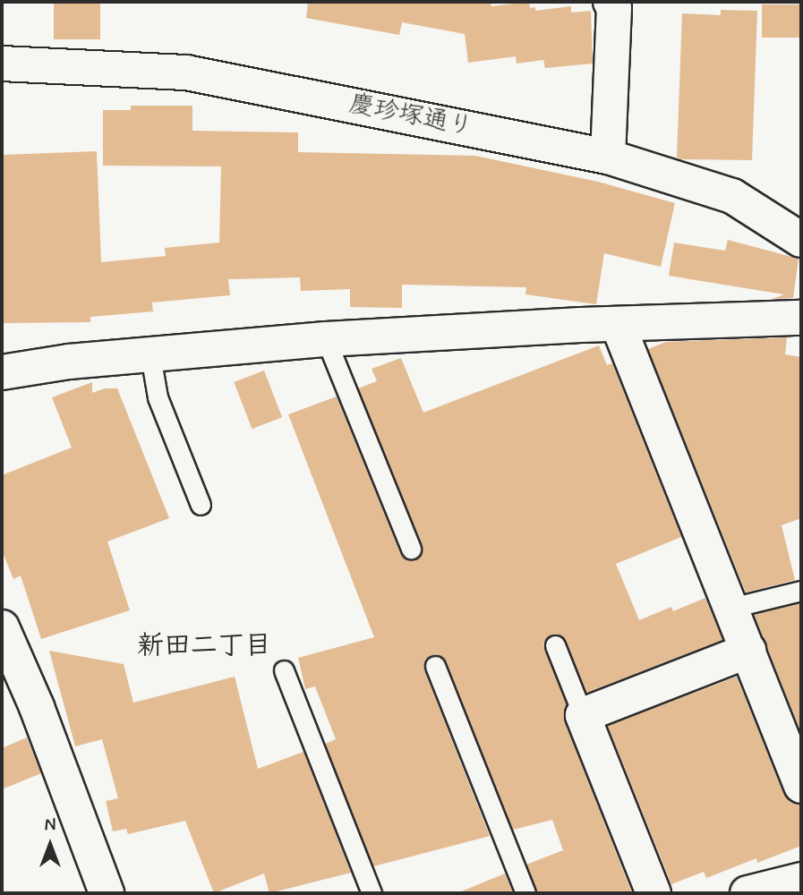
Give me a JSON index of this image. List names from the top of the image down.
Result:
{
  "streets": {
    "street": ["慶珍塚通り"]
  },
  "districts": ["新田二丁目"],
  "north": "top"
}
